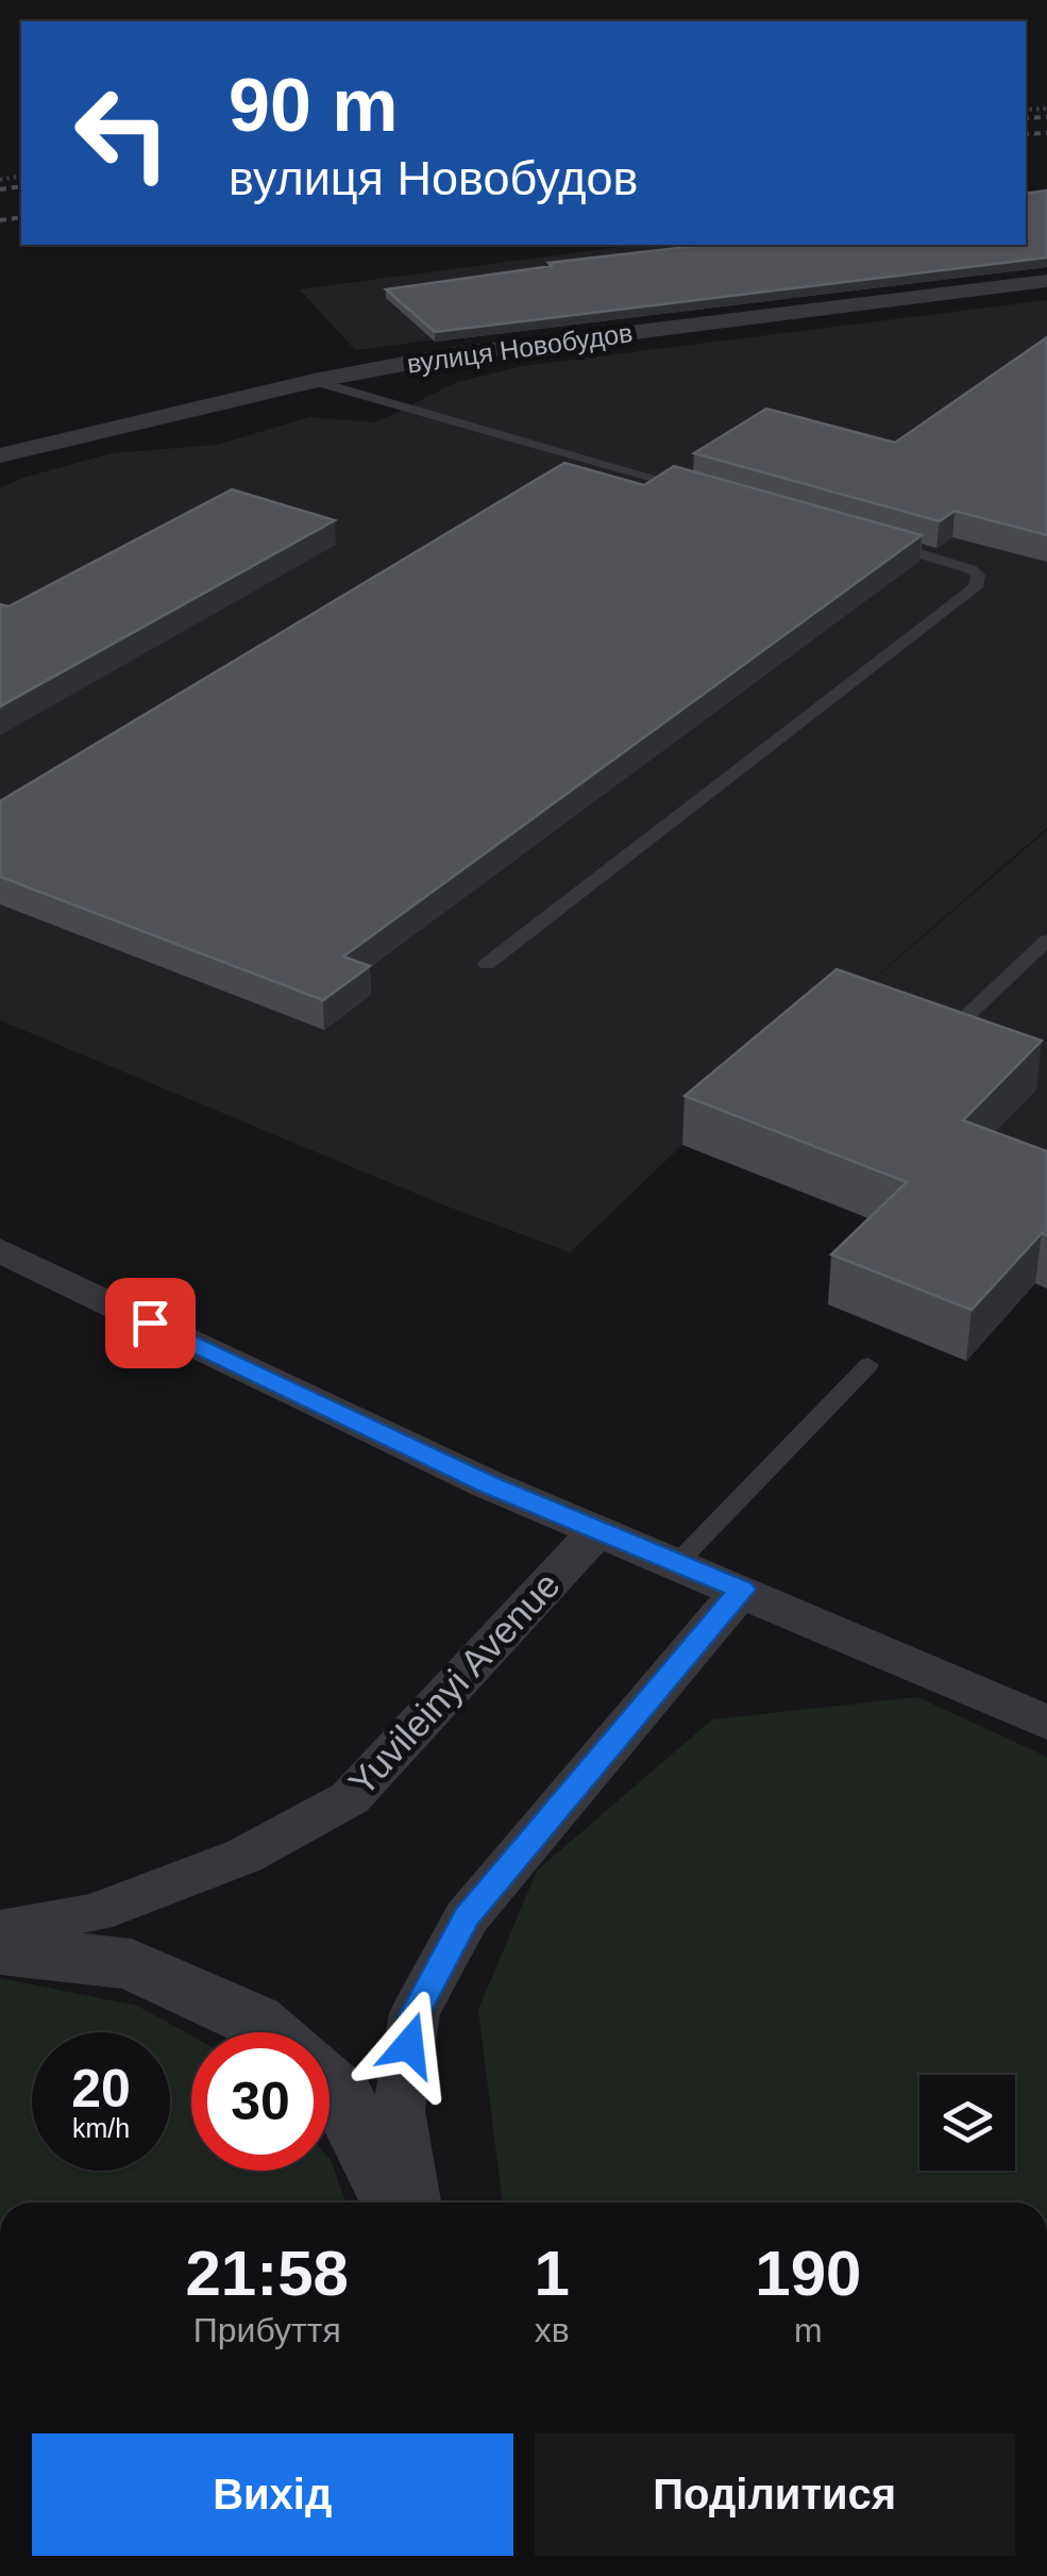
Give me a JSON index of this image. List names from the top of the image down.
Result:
{
  "streets": {
    "street": ["вулиця Новобудов", "Yuvileinyi Avenue"]
  },
  "page": {
    "turn": ["90 m", "вулиця Новобудов"],
    "speed": "20 km/h",
    "limit": "30",
    "eta": [
      "21:58",
      "Прибуття",
      "1",
      "хв",
      "190",
      "m"
    ],
    "buttons": ["Вихід", "Поділитися"]
  }
}
